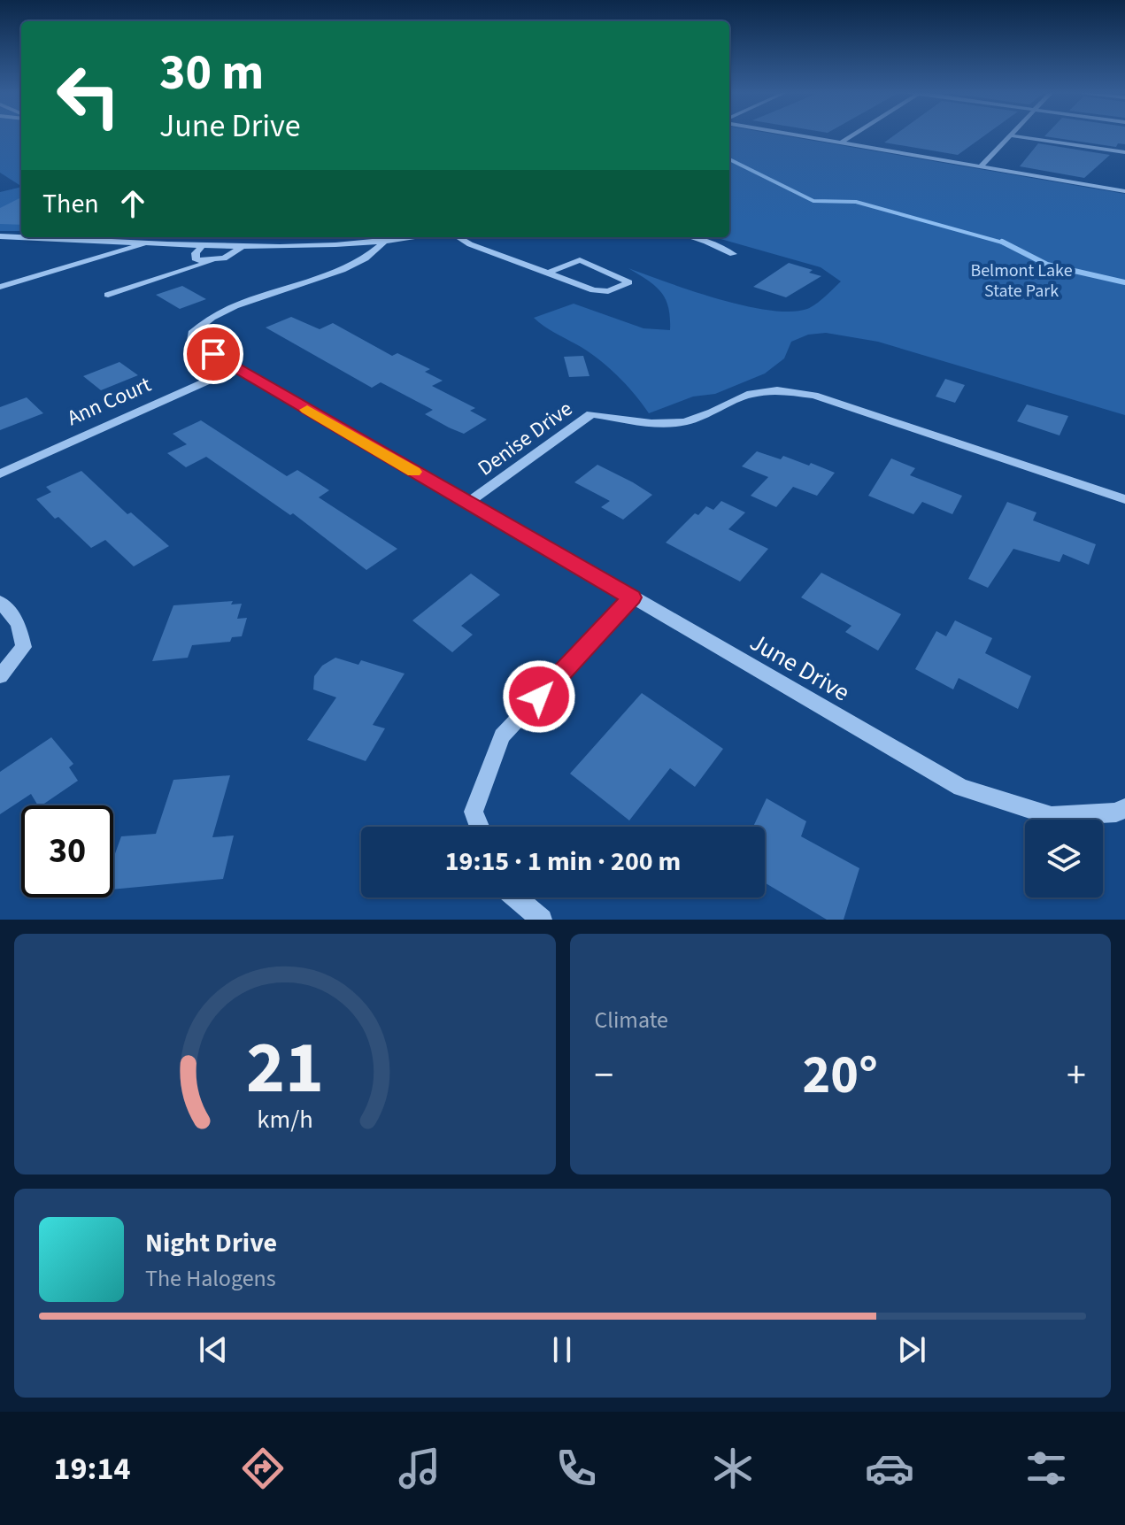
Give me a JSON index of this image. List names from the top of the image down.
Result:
{
  "streets": {
    "street": ["Ann Court", "Denise Drive", "June Drive"]
  },
  "crossings": [
    ["Ann Court", "Denise Drive"],
    ["Denise Drive", "June Drive"]
  ],
  "parks": ["Belmont Lake State Park"],
  "page": {
    "turn": ["30 m", "June Drive"],
    "then": "Then",
    "limit": "30",
    "trip": "19:15 · 1 min · 200 m",
    "tile": "Climate",
    "heat": ["−", "20°", "+"],
    "song": ["Night Drive", "The Halogens"],
    "tabs": "19:14",
    "gauge": ["21", "km/h"]
  }
}
